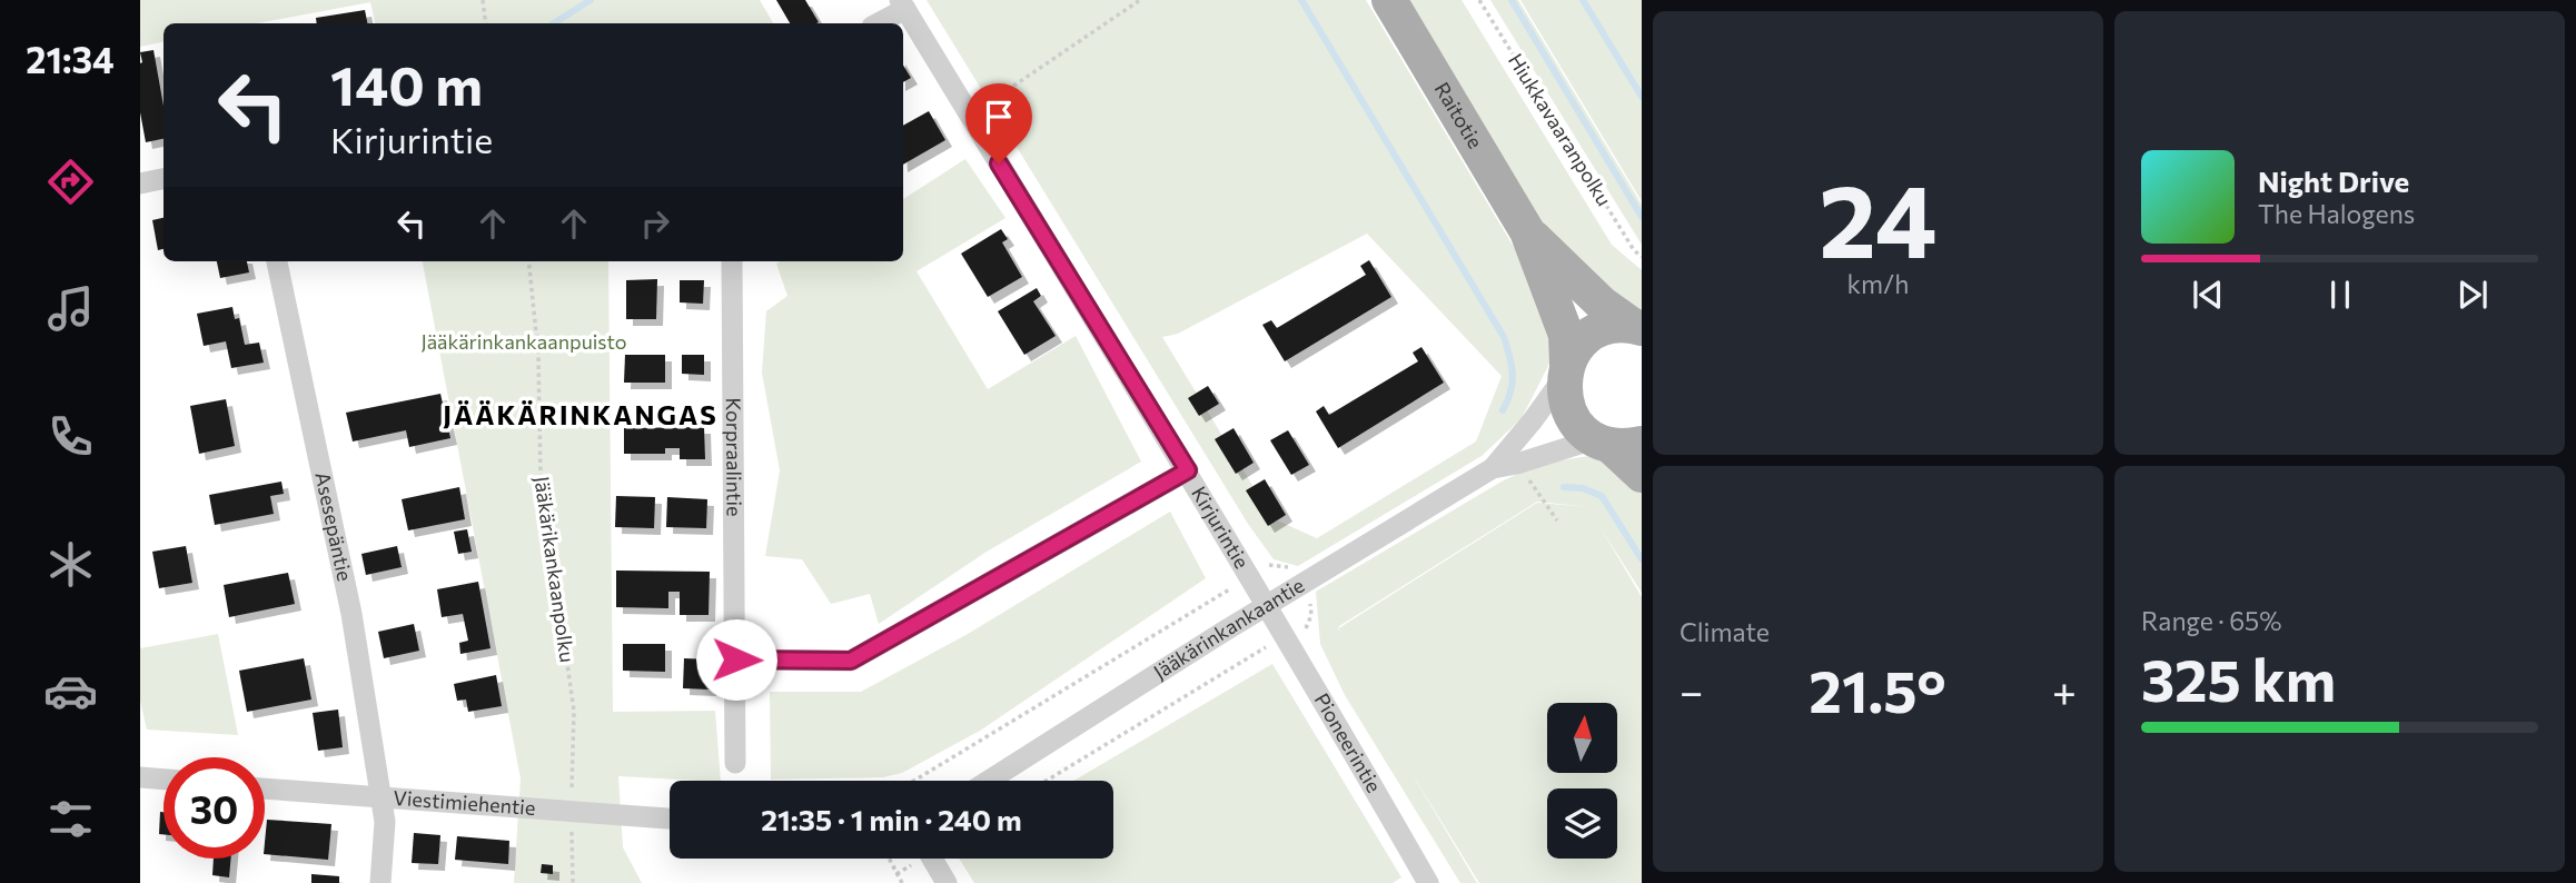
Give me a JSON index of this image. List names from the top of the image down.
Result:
{
  "streets": {
    "main road": ["Raitotie"],
    "street": [
      "Korpraalintie",
      "Kirjurintie",
      "Asesepäntie",
      "Jääkärinkankaantie",
      "Pioneerintie",
      "Viestimiehentie"
    ],
    "path": ["Hiukkavaaranpolku", "Jääkärikankaanpolku"]
  },
  "crossings": [
    ["Raitotie", "Jääkärinkankaantie"],
    ["Kirjurintie", "Jääkärinkankaantie"],
    ["Kirjurintie", "Pioneerintie"],
    ["Asesepäntie", "Viestimiehentie"],
    ["Jääkärikankaanpolku", "Viestimiehentie"],
    ["Jääkärinkankaantie", "Pioneerintie"]
  ],
  "districts": ["JÄÄKÄRINKANGAS"],
  "parks": ["Jääkärinkankaanpuisto"],
  "north": "top",
  "page": {
    "tabs": "21:34",
    "tile": [
      ["24", "km/h"],
      "Climate",
      ["Range · 65%", "325 km"]
    ],
    "turn": ["140 m", "Kirjurintie"],
    "song": ["Night Drive", "The Halogens"],
    "heat": ["−", "21.5°", "+"],
    "limit": "30",
    "trip": "21:35 · 1 min · 240 m"
  }
}
